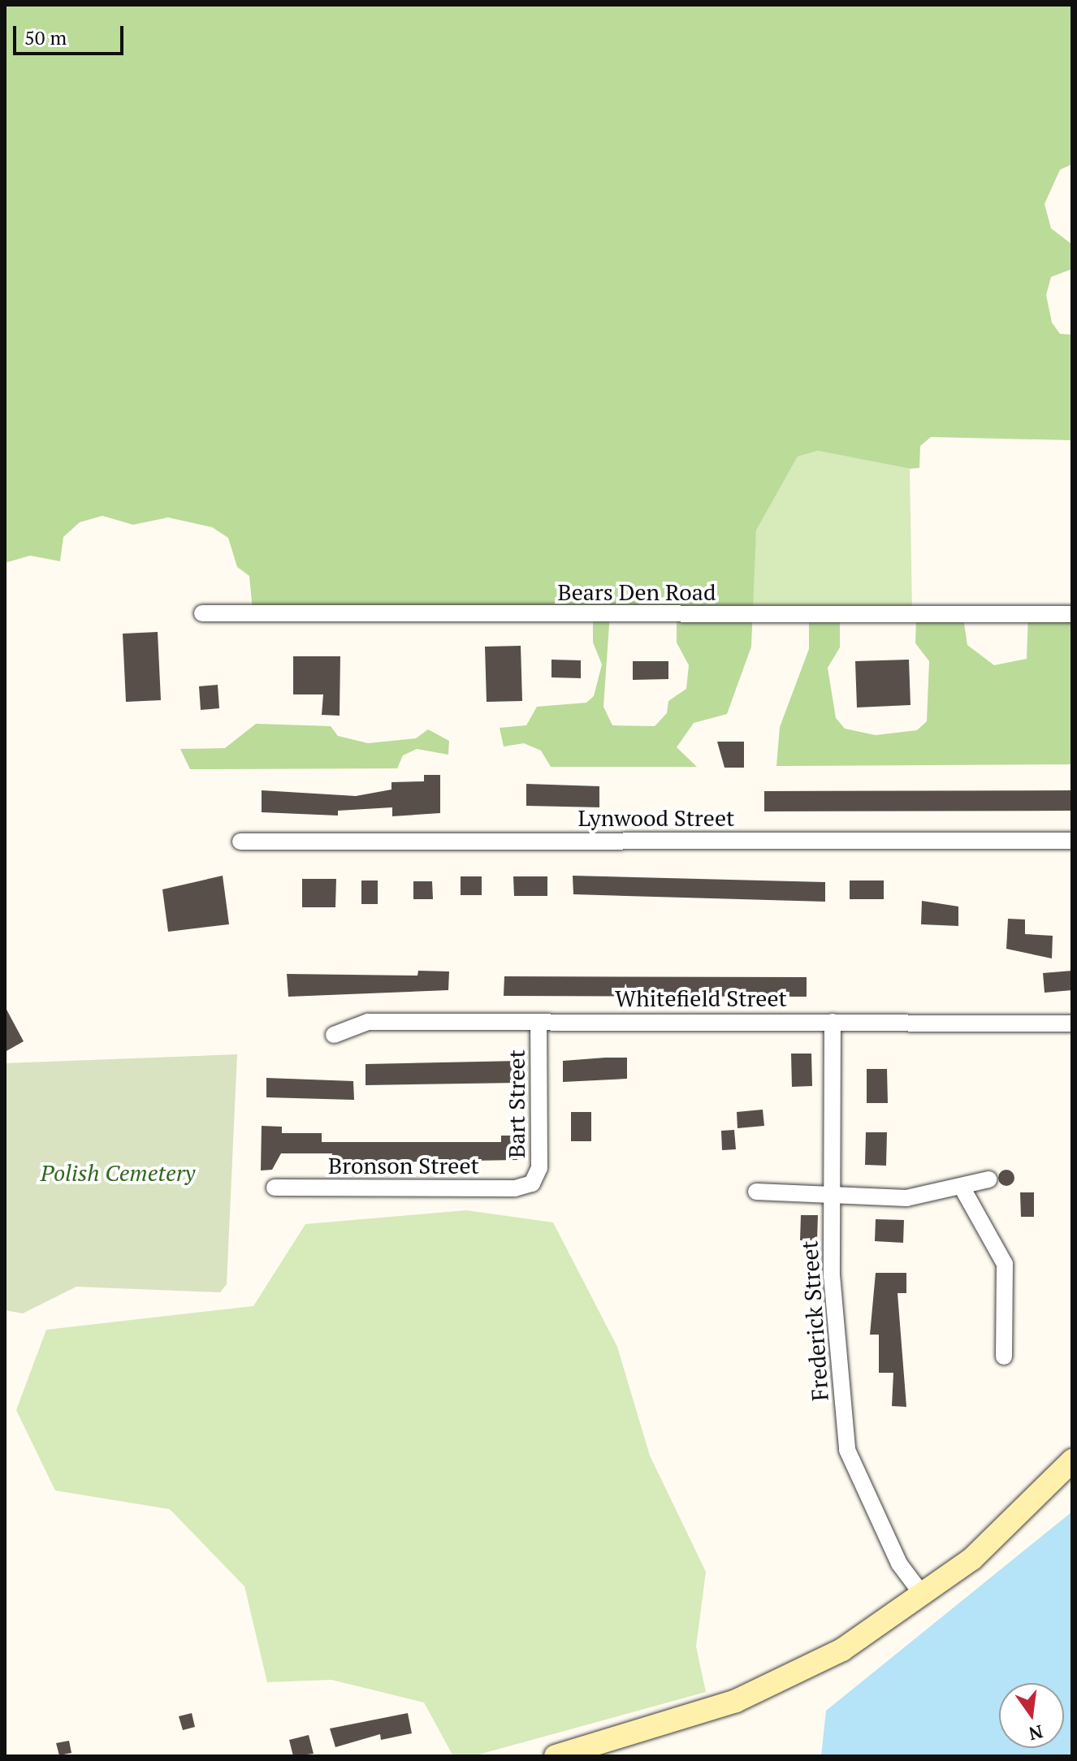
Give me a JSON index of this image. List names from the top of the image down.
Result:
{
  "streets": {
    "street": [
      "Bears Den Road",
      "Lynwood Street",
      "Whitefield Street",
      "Bart Street",
      "Bronson Street",
      "Frederick Street"
    ]
  },
  "crossings": [
    ["Whitefield Street", "Bart Street"],
    ["Whitefield Street", "Frederick Street"],
    ["Bart Street", "Bronson Street"]
  ],
  "parks": ["Polish Cemetery"],
  "scale_bar": "50 m",
  "north": "bottom"
}
